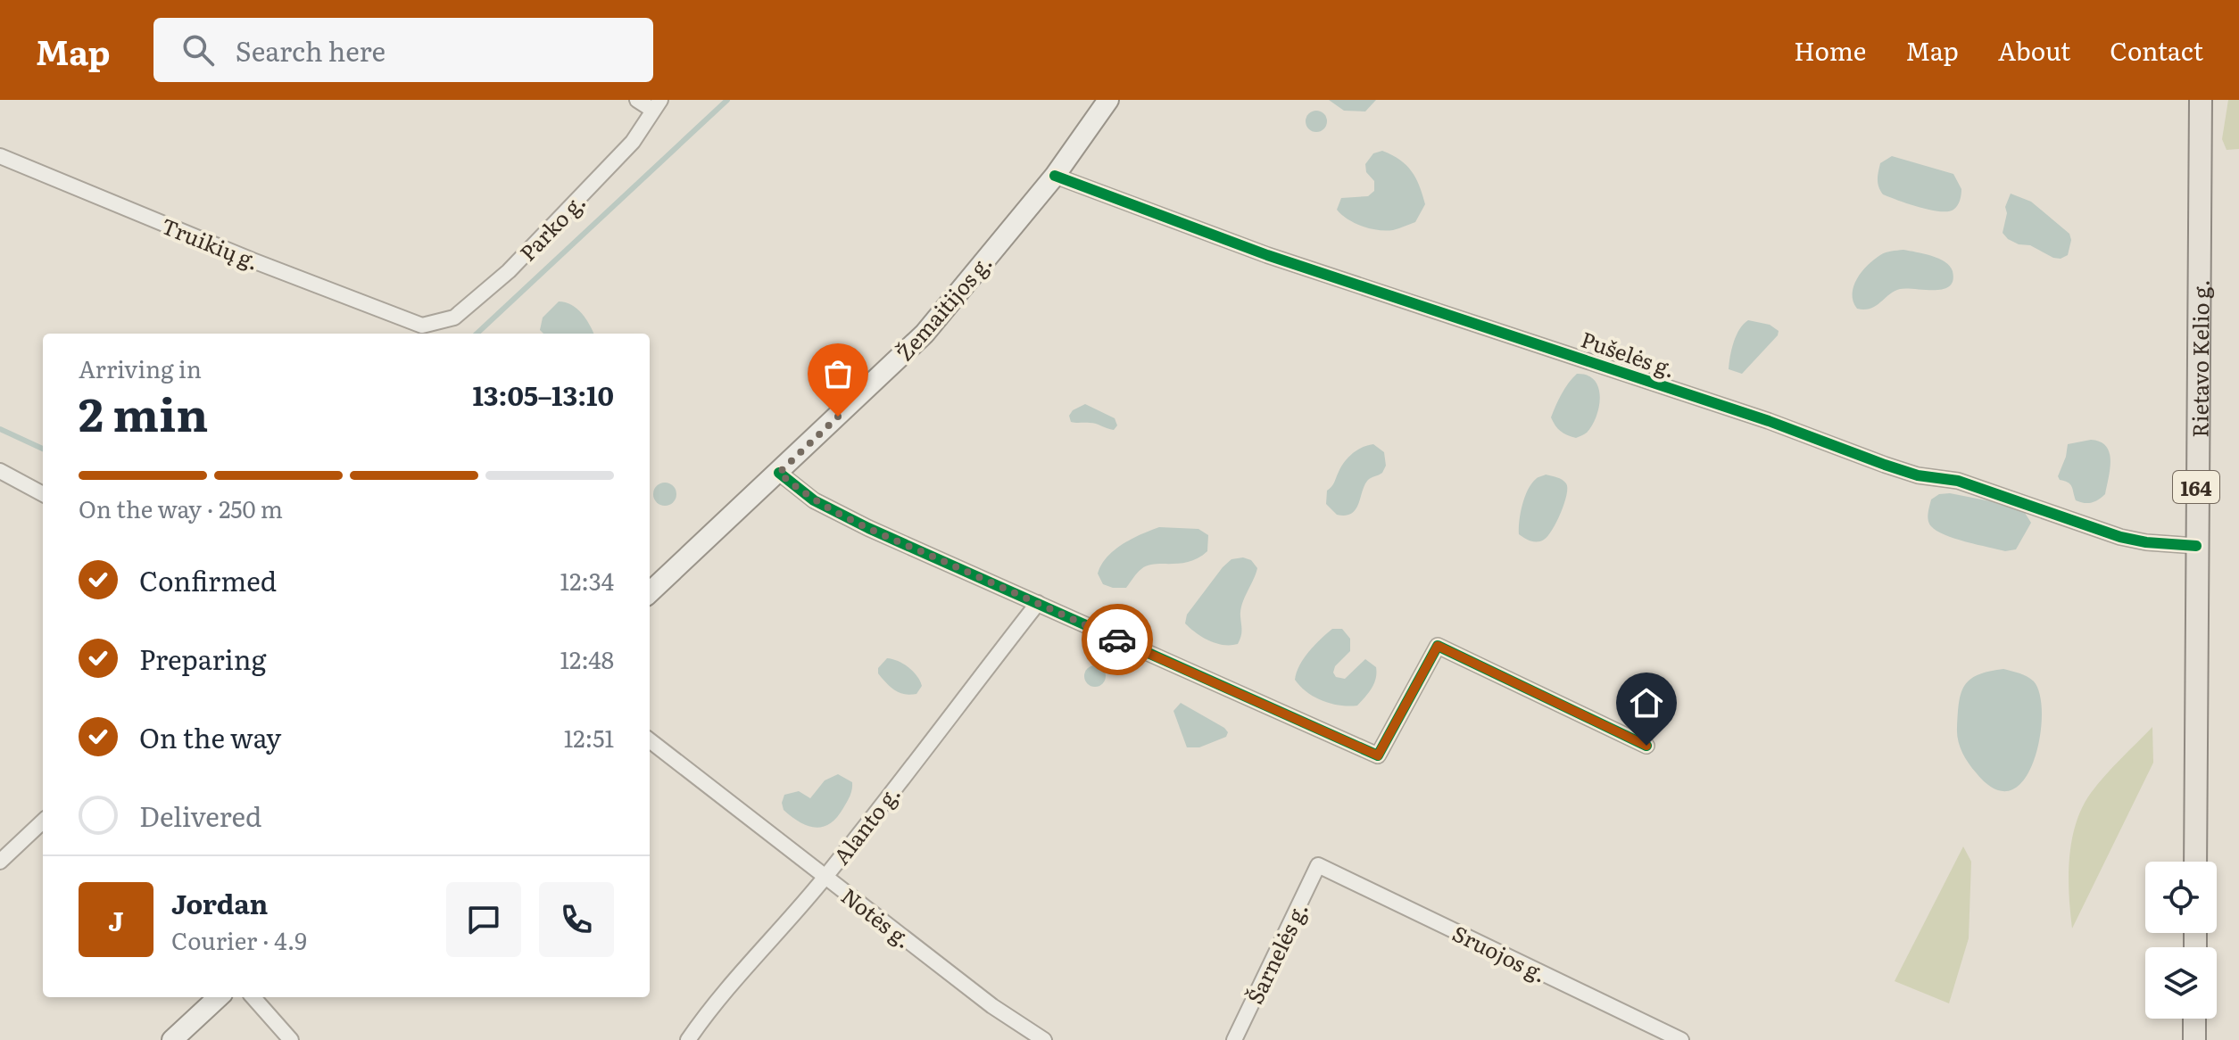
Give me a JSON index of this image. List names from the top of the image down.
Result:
{
  "streets": {
    "main road": ["Žemaitijos g.", "Rietavo Kelio g.", "164"],
    "street": [
      "Parko g.",
      "Truikių g.",
      "Pušelės g.",
      "Alanto g.",
      "Notės g.",
      "Šarnelės g.",
      "Sruojos g."
    ]
  },
  "crossings": [
    ["Parko g.", "Truikių g."],
    ["Žemaitijos g.", "Pušelės g."],
    ["Pušelės g.", "Rietavo Kelio g."],
    ["Alanto g.", "Notės g."],
    ["Šarnelės g.", "Sruojos g."]
  ],
  "page": {
    "header": "Map",
    "search": "Search here",
    "nav": [
      "Home",
      "Map",
      "About",
      "Contact"
    ],
    "heading": ["2 min", "Arriving in", "13:05–13:10"],
    "panel": ["Jordan", "Courier · 4.9"],
    "bar": "On the way · 250 m",
    "list": [
      ["Confirmed", "12:34"],
      ["Preparing", "12:48"],
      ["On the way", "12:51"],
      "Delivered"
    ],
    "round": "J"
  }
}
